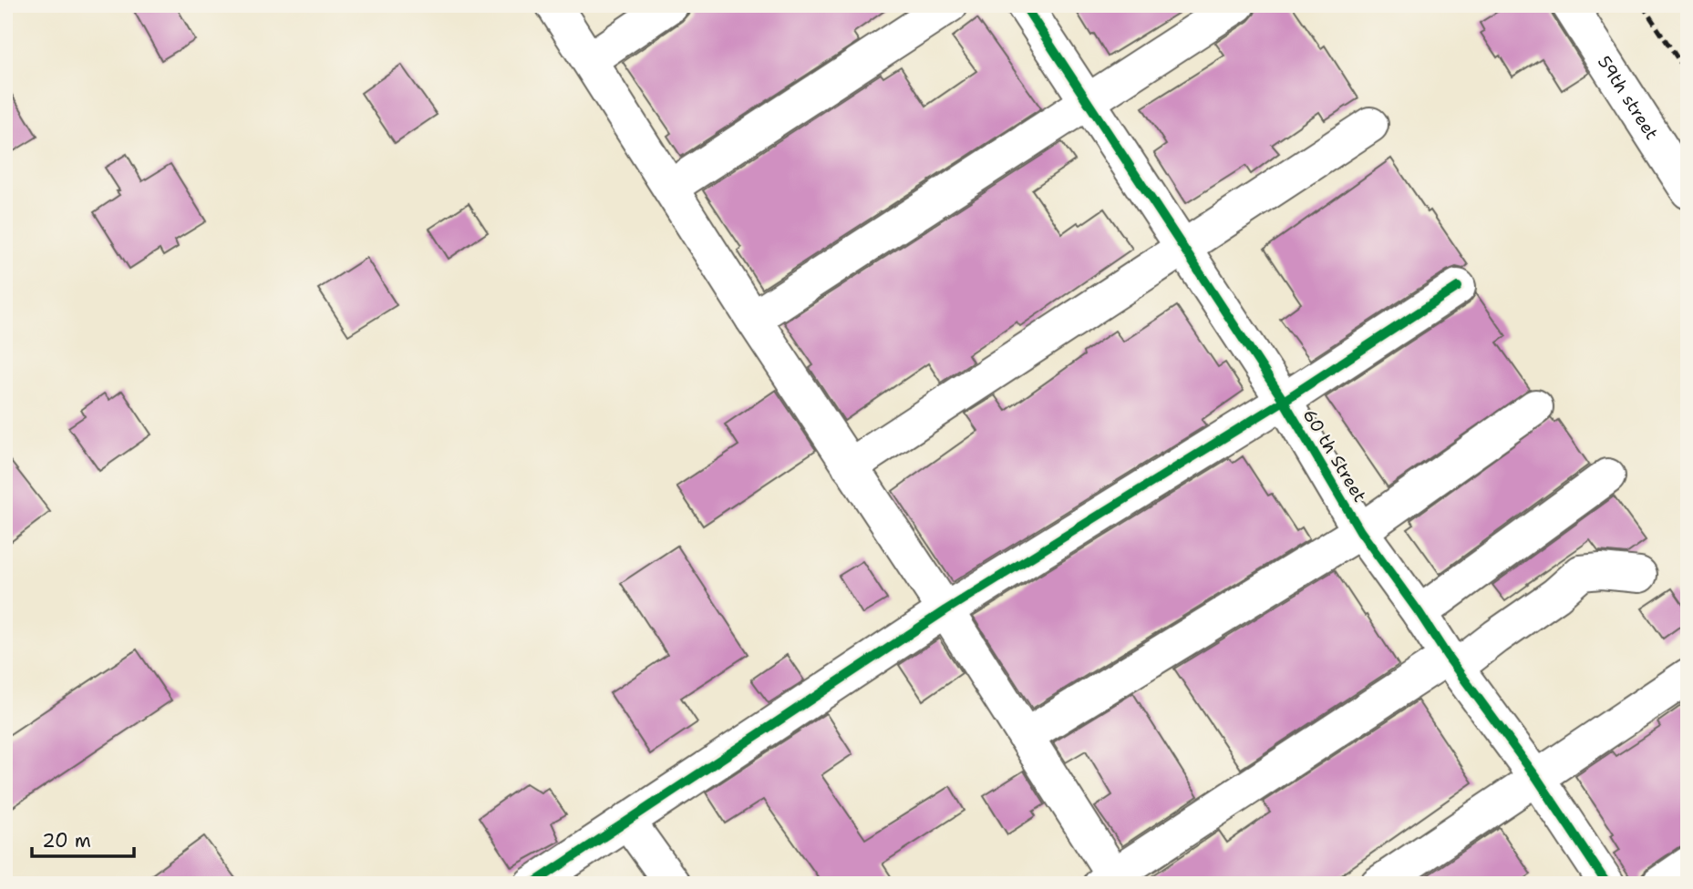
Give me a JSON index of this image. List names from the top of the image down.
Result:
{
  "streets": {
    "street": ["59th street", "60 th Street"]
  },
  "scale_bar": "20 m"
}
